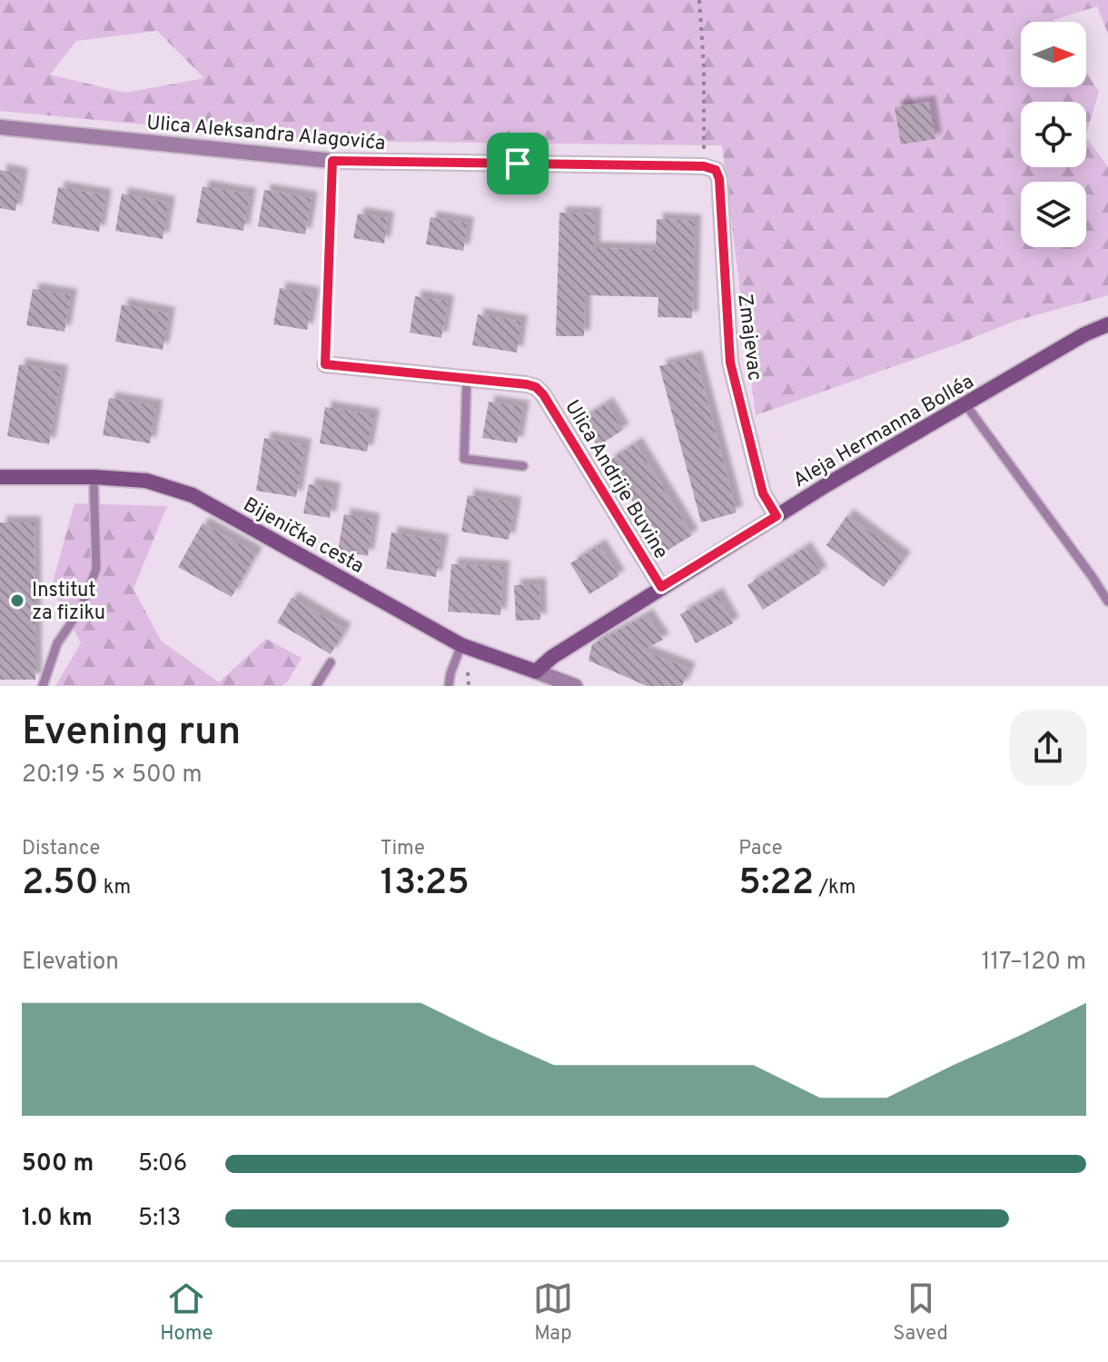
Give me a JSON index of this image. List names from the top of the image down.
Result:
{
  "streets": {
    "main road": ["Aleja Hermanna Bolléa", "Bijenička cesta"],
    "street": ["Ulica Aleksandra Alagovića", "Zmajevac", "Ulica Andrije Buvine"]
  },
  "crossings": [
    ["Ulica Aleksandra Alagovića", "Zmajevac"],
    ["Zmajevac", "Aleja Hermanna Bolléa"],
    ["Aleja Hermanna Bolléa", "Ulica Andrije Buvine"],
    ["Aleja Hermanna Bolléa", "Bijenička cesta"]
  ],
  "places": ["Institut za fiziku"],
  "north": "right",
  "page": {
    "heading": ["Evening run", "20:19 · 5 × 500 m"],
    "stats": [
      ["Distance", "2.50 km"],
      ["Time", "13:25"],
      ["Pace", "5:22 /km"]
    ],
    "chart": ["Elevation", "117–120 m"],
    "list": [
      {
        "name": "500 m",
        "note": "5:06"
      },
      {
        "name": "1.0 km",
        "note": "5:13"
      }
    ],
    "tabs": ["Home", "Map", "Saved"]
  }
}
